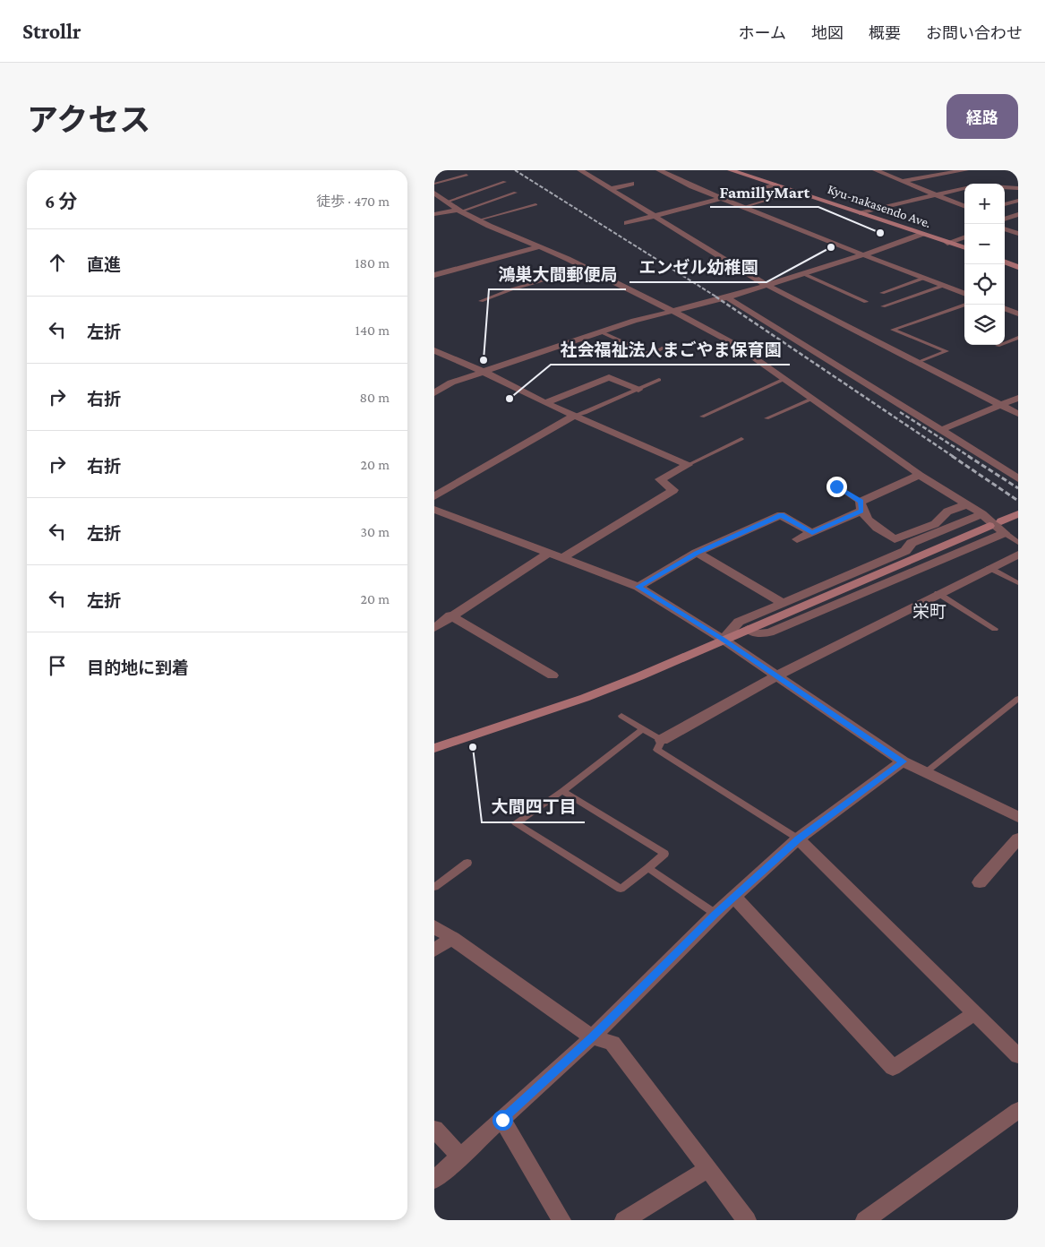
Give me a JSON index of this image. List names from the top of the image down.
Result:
{
  "streets": {
    "street": ["Kyu-nakasendo Ave."]
  },
  "districts": ["栄町"],
  "places": [
    "FamillyMart",
    "エンゼル幼稚園",
    "鴻巣大間郵便局",
    "社会福祉法人まごやま保育園",
    "大間四丁目"
  ],
  "page": {
    "header": "Strollr",
    "nav": [
      "ホーム",
      "地図",
      "概要",
      "お問い合わせ"
    ],
    "title": "アクセス",
    "buttons": "経路",
    "heading": ["6 分", "徒歩 · 470 m"],
    "map_buttons": ["+", "−"],
    "list": [
      ["直進", "180 m"],
      ["左折", "140 m"],
      ["右折", "80 m"],
      ["右折", "20 m"],
      ["左折", "30 m"],
      ["左折", "20 m"],
      "目的地に到着"
    ]
  }
}
